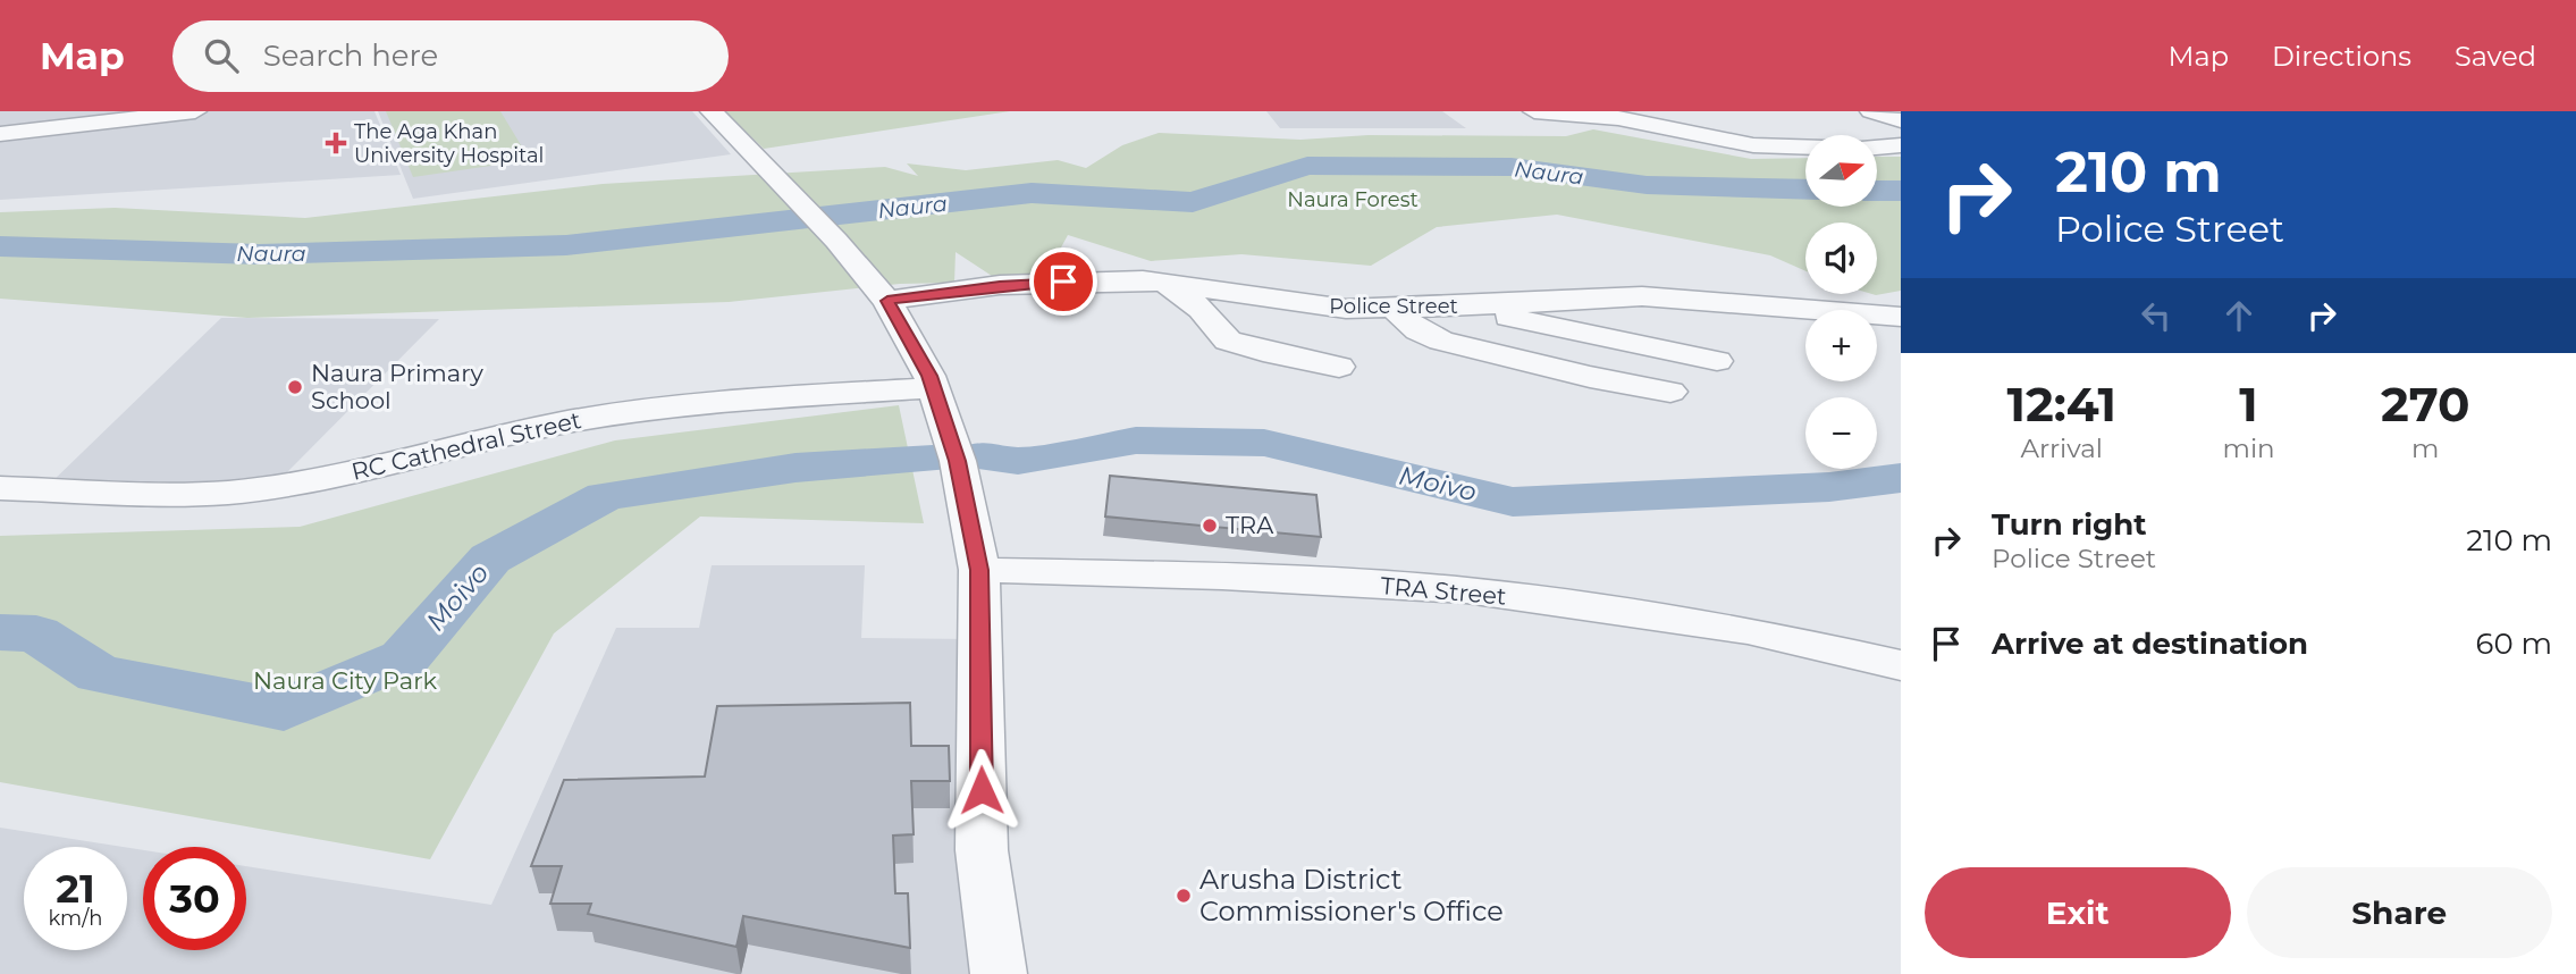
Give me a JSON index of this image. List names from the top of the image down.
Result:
{
  "streets": {
    "street": ["Police Street", "RC Cathedral Street", "TRA Street"]
  },
  "water": ["Naura", "Moivo"],
  "parks": ["Naura Forest", "Naura City Park"],
  "places": {
    "health": ["The Aga Khan University Hospital"],
    "other": ["Naura Primary School", "TRA", "Arusha District Commissioner's Office"]
  },
  "north": "right",
  "page": {
    "header": "Map",
    "search": "Search here",
    "nav": ["Map", "Directions", "Saved"],
    "turn": ["210 m", "Police Street"],
    "map_buttons": ["+", "−"],
    "eta": [
      "12:41",
      "Arrival",
      "1",
      "min",
      "270",
      "m"
    ],
    "list": [
      {
        "name": "Turn right",
        "note": "Police Street",
        "value": "210 m"
      },
      {
        "name": "Arrive at destination",
        "value": "60 m"
      }
    ],
    "speed": "21 km/h",
    "limit": "30",
    "buttons": ["Exit", "Share"]
  }
}
